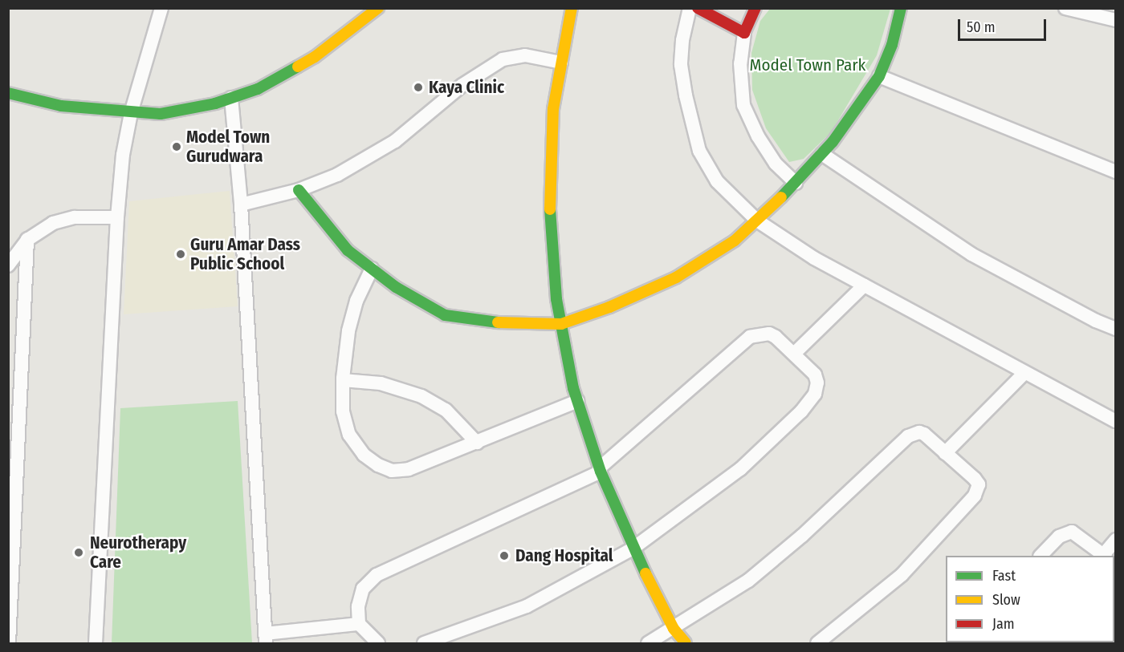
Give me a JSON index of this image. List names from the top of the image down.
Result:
{
  "parks": ["Model Town Park"],
  "places": [
    "Kaya Clinic",
    "Model Town Gurudwara",
    "Guru Amar Dass Public School",
    "Neurotherapy Care",
    "Dang Hospital"
  ],
  "legend": ["Fast", "Slow", "Jam"],
  "scale_bar": "50 m"
}
